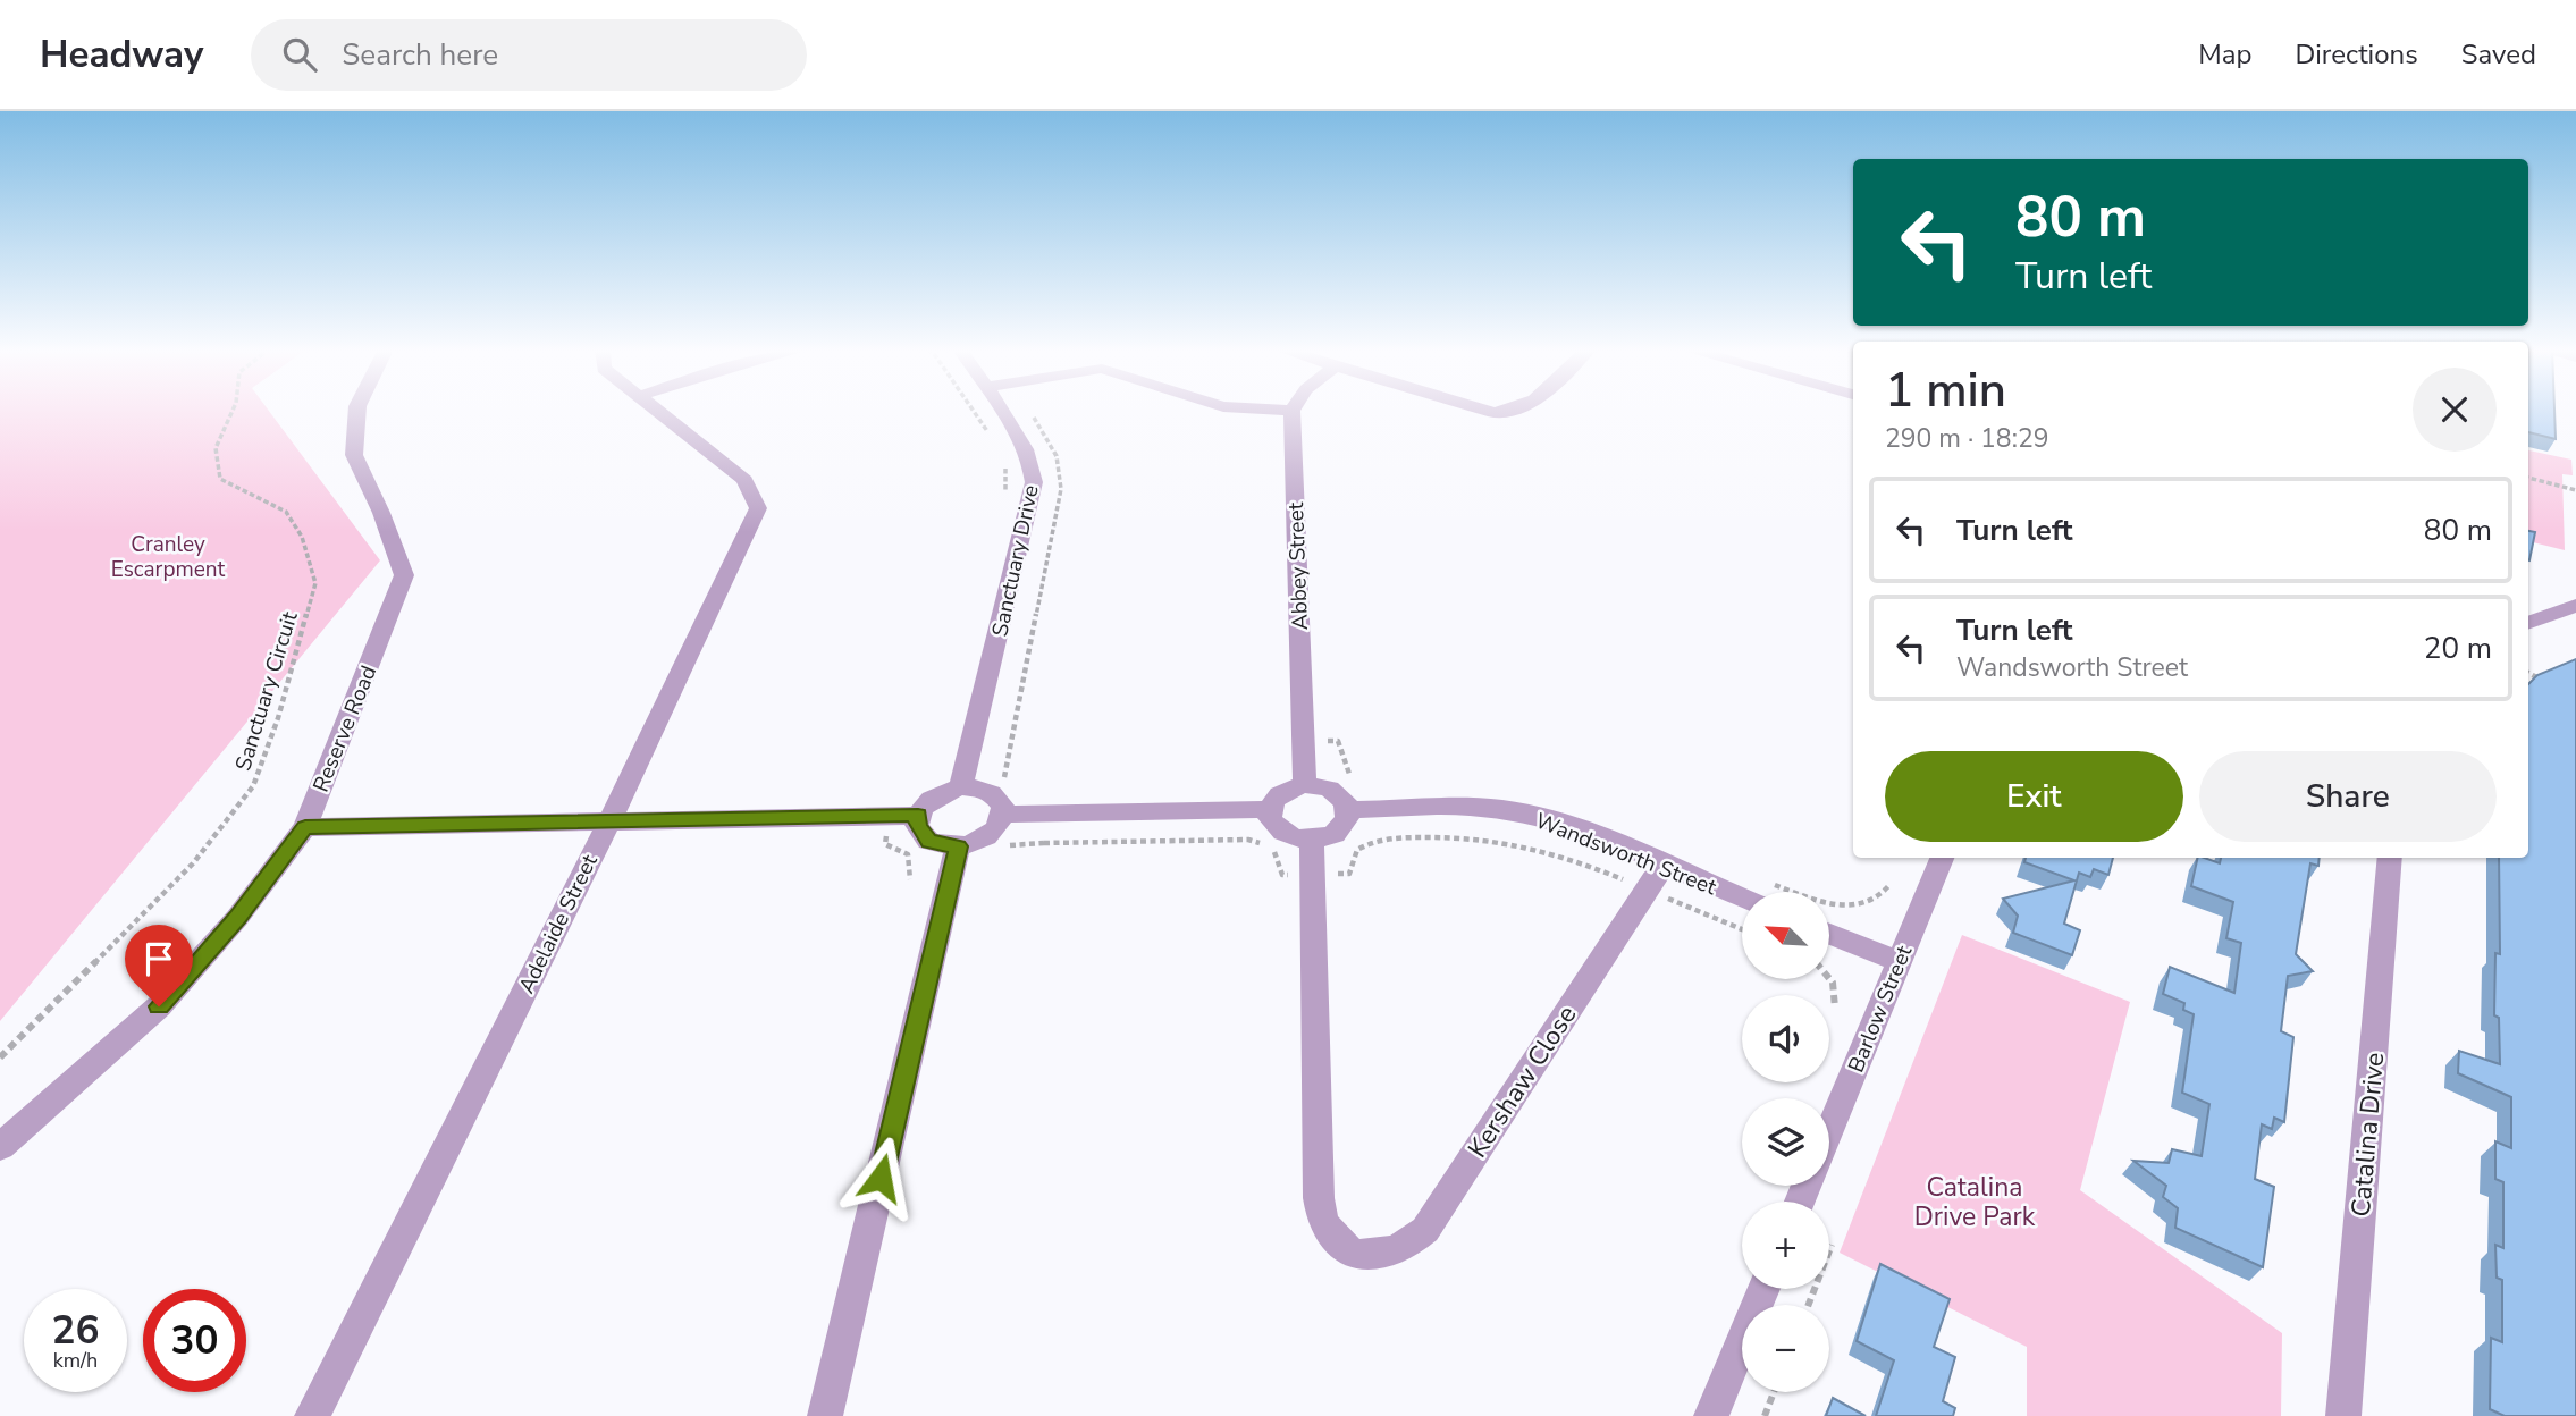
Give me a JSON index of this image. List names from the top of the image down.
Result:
{
  "streets": {
    "street": [
      "Sanctuary Drive",
      "Abbey Street",
      "Reserve Road",
      "Wandsworth Street",
      "Adelaide Street",
      "Barlow Street",
      "Kershaw Close",
      "Catalina Drive"
    ],
    "path": ["Sanctuary Circuit"]
  },
  "crossings": [
    ["Abbey Street", "Wandsworth Street"],
    ["Wandsworth Street", "Kershaw Close"]
  ],
  "parks": ["Cranley Escarpment", "Catalina Drive Park"],
  "north": "top left",
  "page": {
    "header": "Headway",
    "search": "Search here",
    "nav": ["Map", "Directions", "Saved"],
    "turn": ["80 m", "Turn left"],
    "heading": ["1 min", "290 m · 18:29"],
    "list": [
      {
        "name": "Turn left",
        "value": "80 m"
      },
      {
        "name": "Turn left",
        "note": "Wandsworth Street",
        "value": "20 m"
      }
    ],
    "buttons": ["Exit", "Share"],
    "map_buttons": ["+", "−"],
    "speed": "26 km/h",
    "limit": "30"
  }
}
